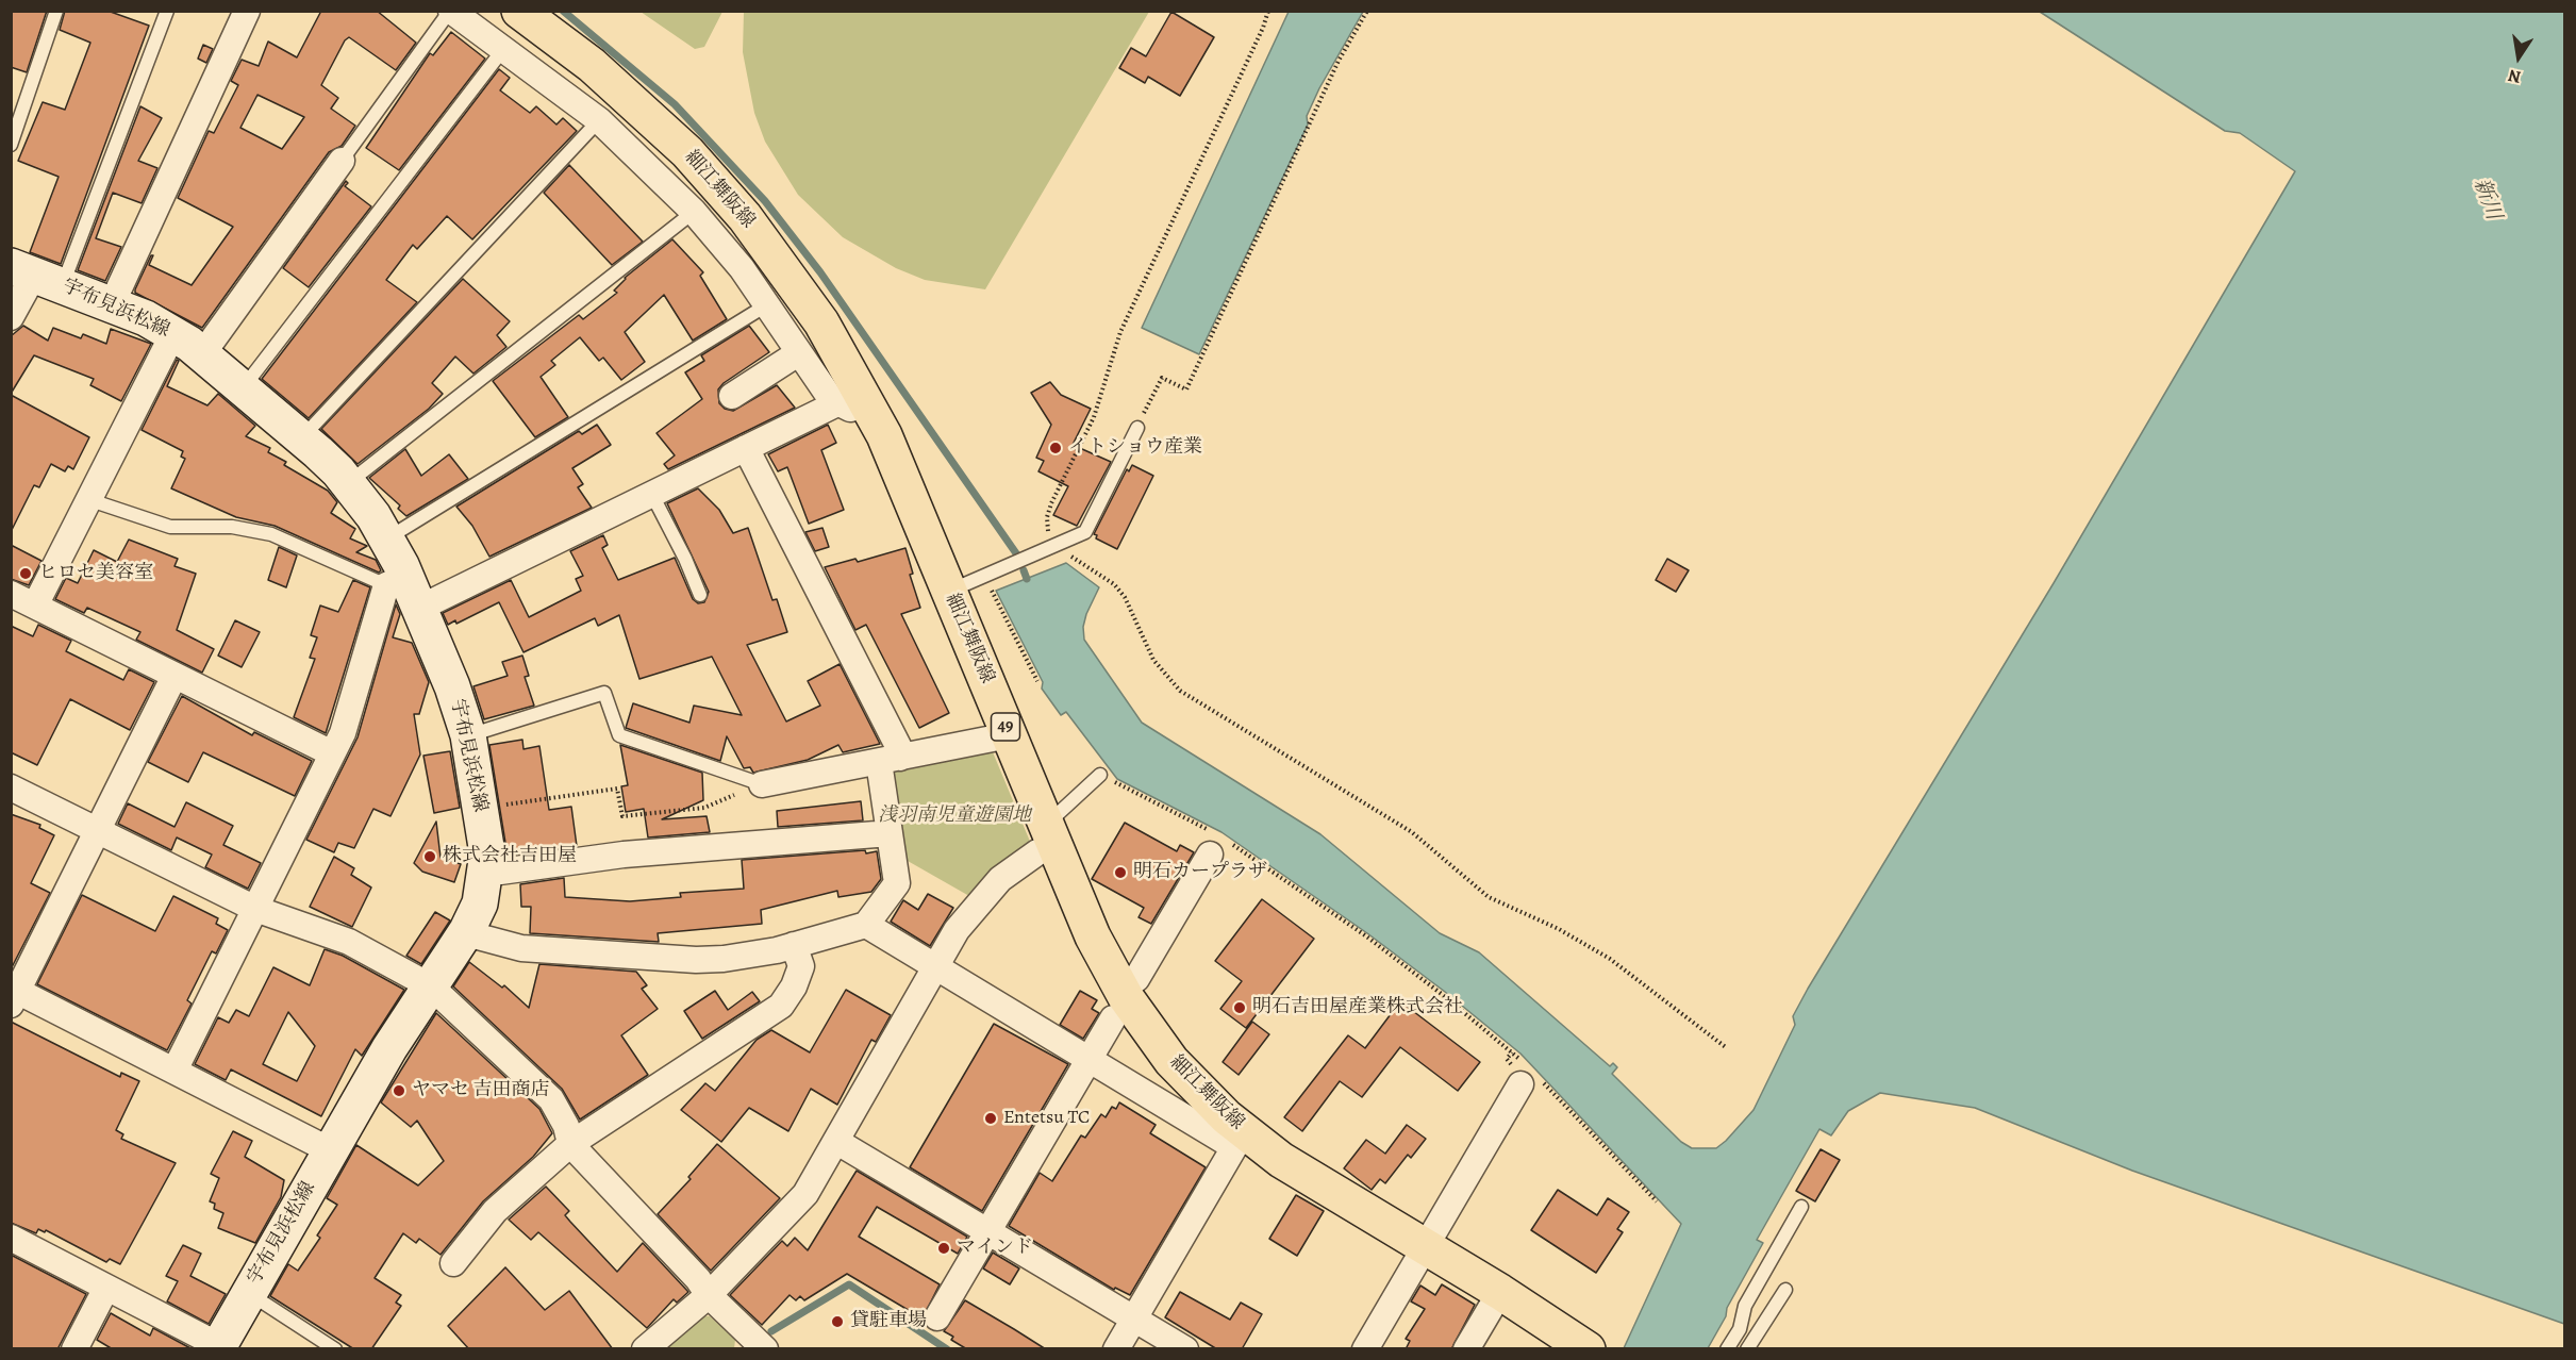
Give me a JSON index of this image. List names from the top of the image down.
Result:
{
  "streets": {
    "main road": ["細江舞阪線", "宇布見浜松線", "49"]
  },
  "water": ["新川"],
  "parks": ["浅羽南児童遊園地"],
  "places": [
    "イトショウ産業",
    "ヒロセ美容室",
    "株式会社吉田屋",
    "明石カープラザ",
    "明石吉田屋産業株式会社",
    "ヤマセ 吉田商店",
    "Entetsu TC",
    "マインド",
    "貸駐車場"
  ],
  "north": "bottom"
}
